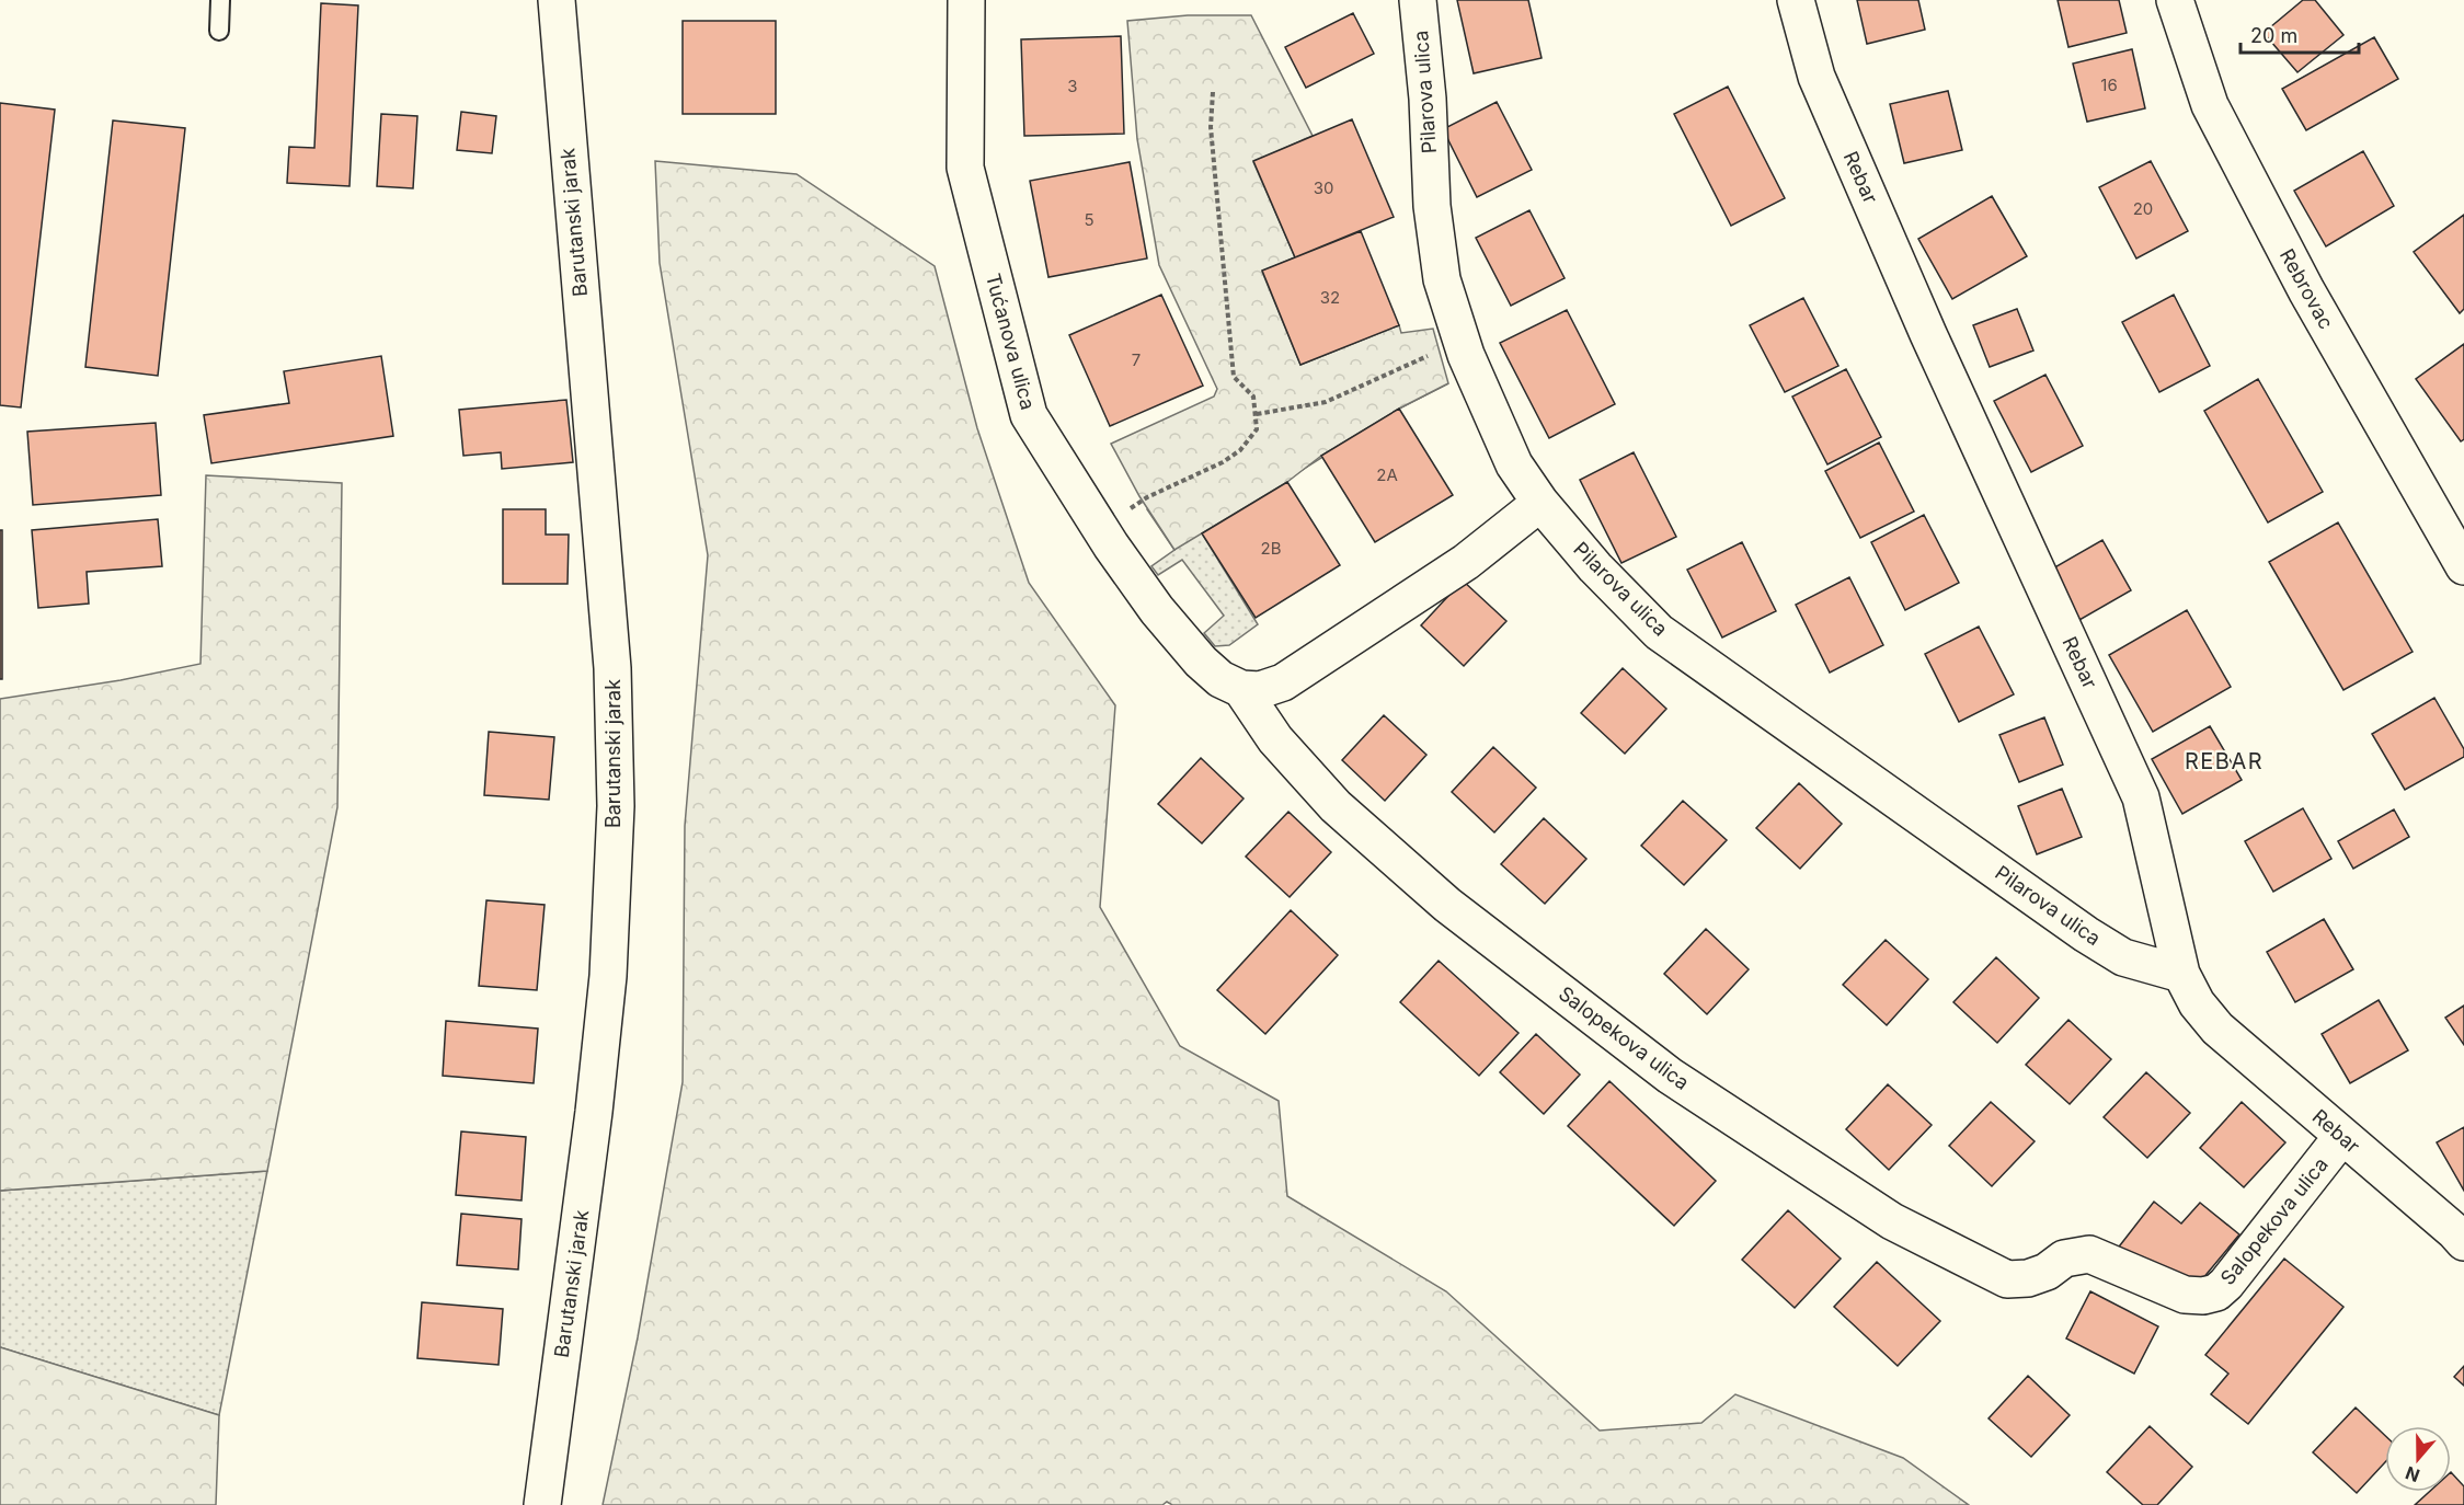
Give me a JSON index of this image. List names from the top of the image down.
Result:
{
  "streets": {
    "street": [
      "Pilarova ulica",
      "Rebar",
      "Barutanski jarak",
      "Rebrovac",
      "Tućanova ulica",
      "Salopekova ulica"
    ]
  },
  "crossings": [
    ["Pilarova ulica", "Rebar"],
    ["Rebar", "Salopekova ulica"],
    ["Tućanova ulica", "Salopekova ulica"]
  ],
  "districts": ["REBAR"],
  "house_numbers": [
    "16",
    "3",
    "30",
    "20",
    "5",
    "32",
    "7",
    "2A",
    "2B"
  ],
  "scale_bar": "20 m",
  "north": "bottom"
}
